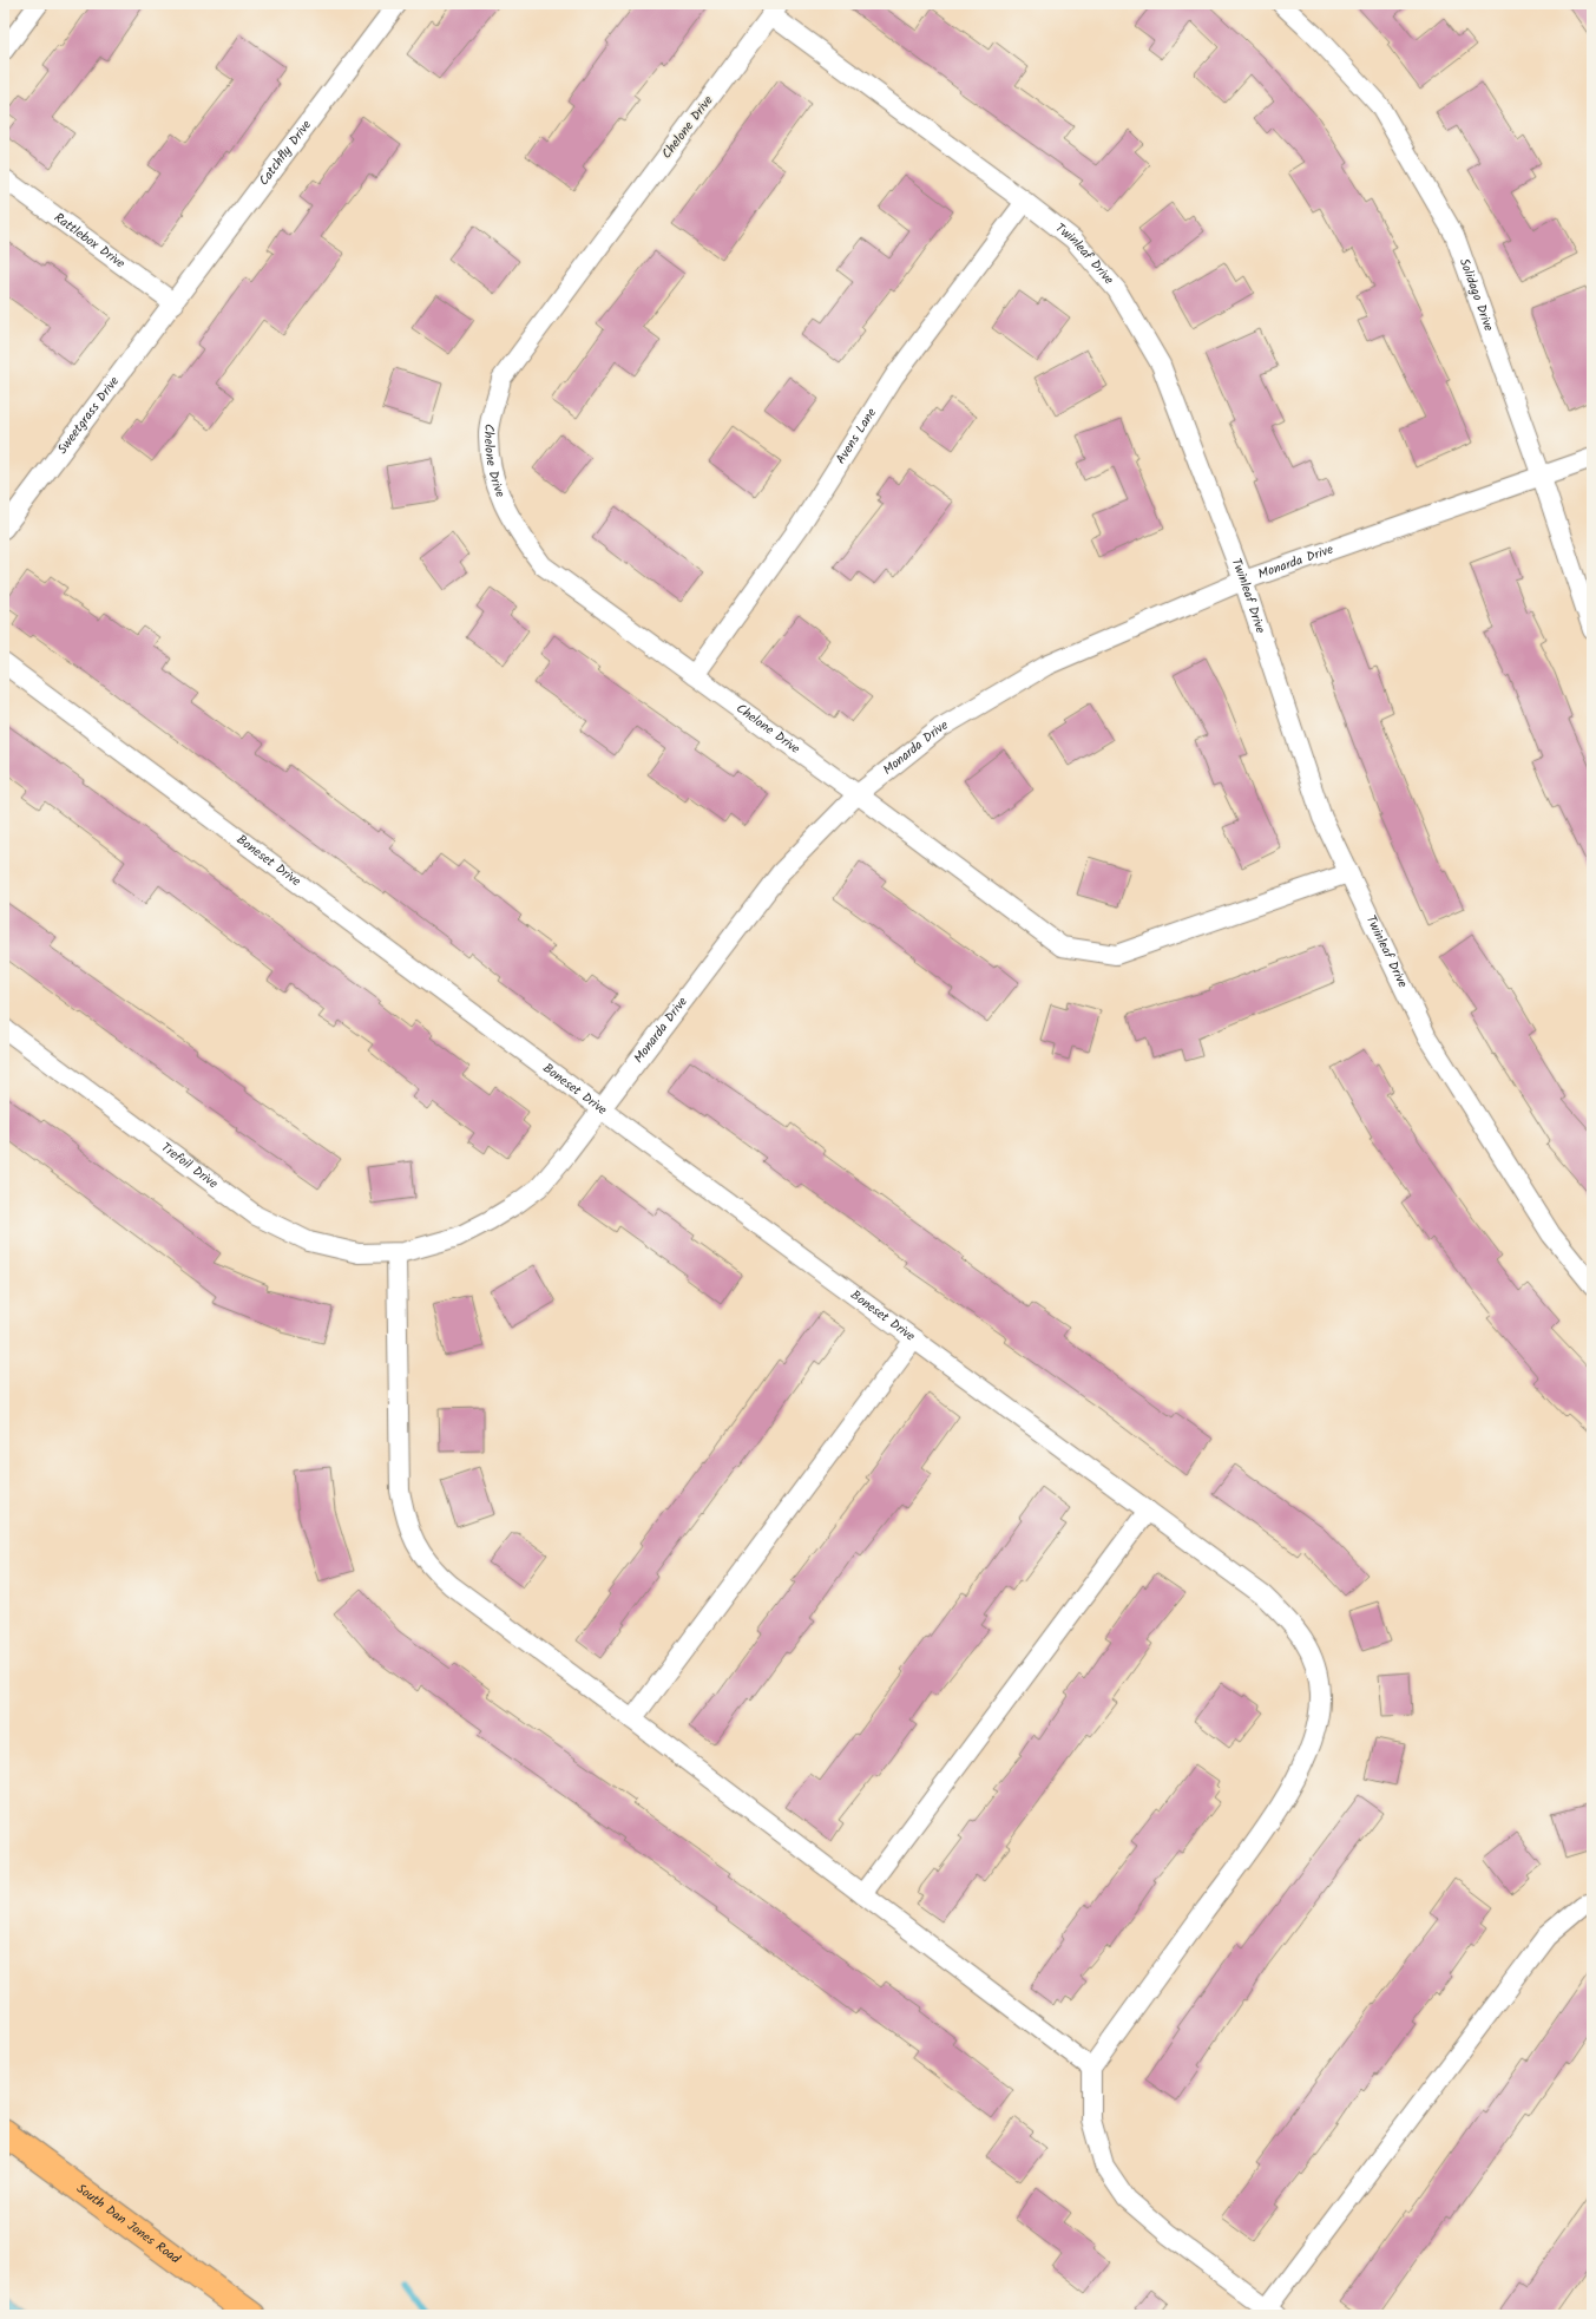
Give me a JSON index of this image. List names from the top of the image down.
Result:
{
  "streets": {
    "main road": ["South Dan Jones Road"],
    "street": [
      "Chelone Drive",
      "Catchfly Drive",
      "Rattlebox Drive",
      "Twinleaf Drive",
      "Solidago Drive",
      "Sweetgrass Drive",
      "Avens Lane",
      "Monarda Drive",
      "Boneset Drive",
      "Trefoil Drive"
    ]
  },
  "crossings": [
    ["Chelone Drive", "Twinleaf Drive"],
    ["Chelone Drive", "Avens Lane"],
    ["Chelone Drive", "Monarda Drive"],
    ["Catchfly Drive", "Rattlebox Drive"],
    ["Catchfly Drive", "Sweetgrass Drive"],
    ["Rattlebox Drive", "Sweetgrass Drive"],
    ["Twinleaf Drive", "Avens Lane"],
    ["Twinleaf Drive", "Monarda Drive"],
    ["Solidago Drive", "Monarda Drive"],
    ["Monarda Drive", "Boneset Drive"],
    ["Monarda Drive", "Trefoil Drive"]
  ]
}
